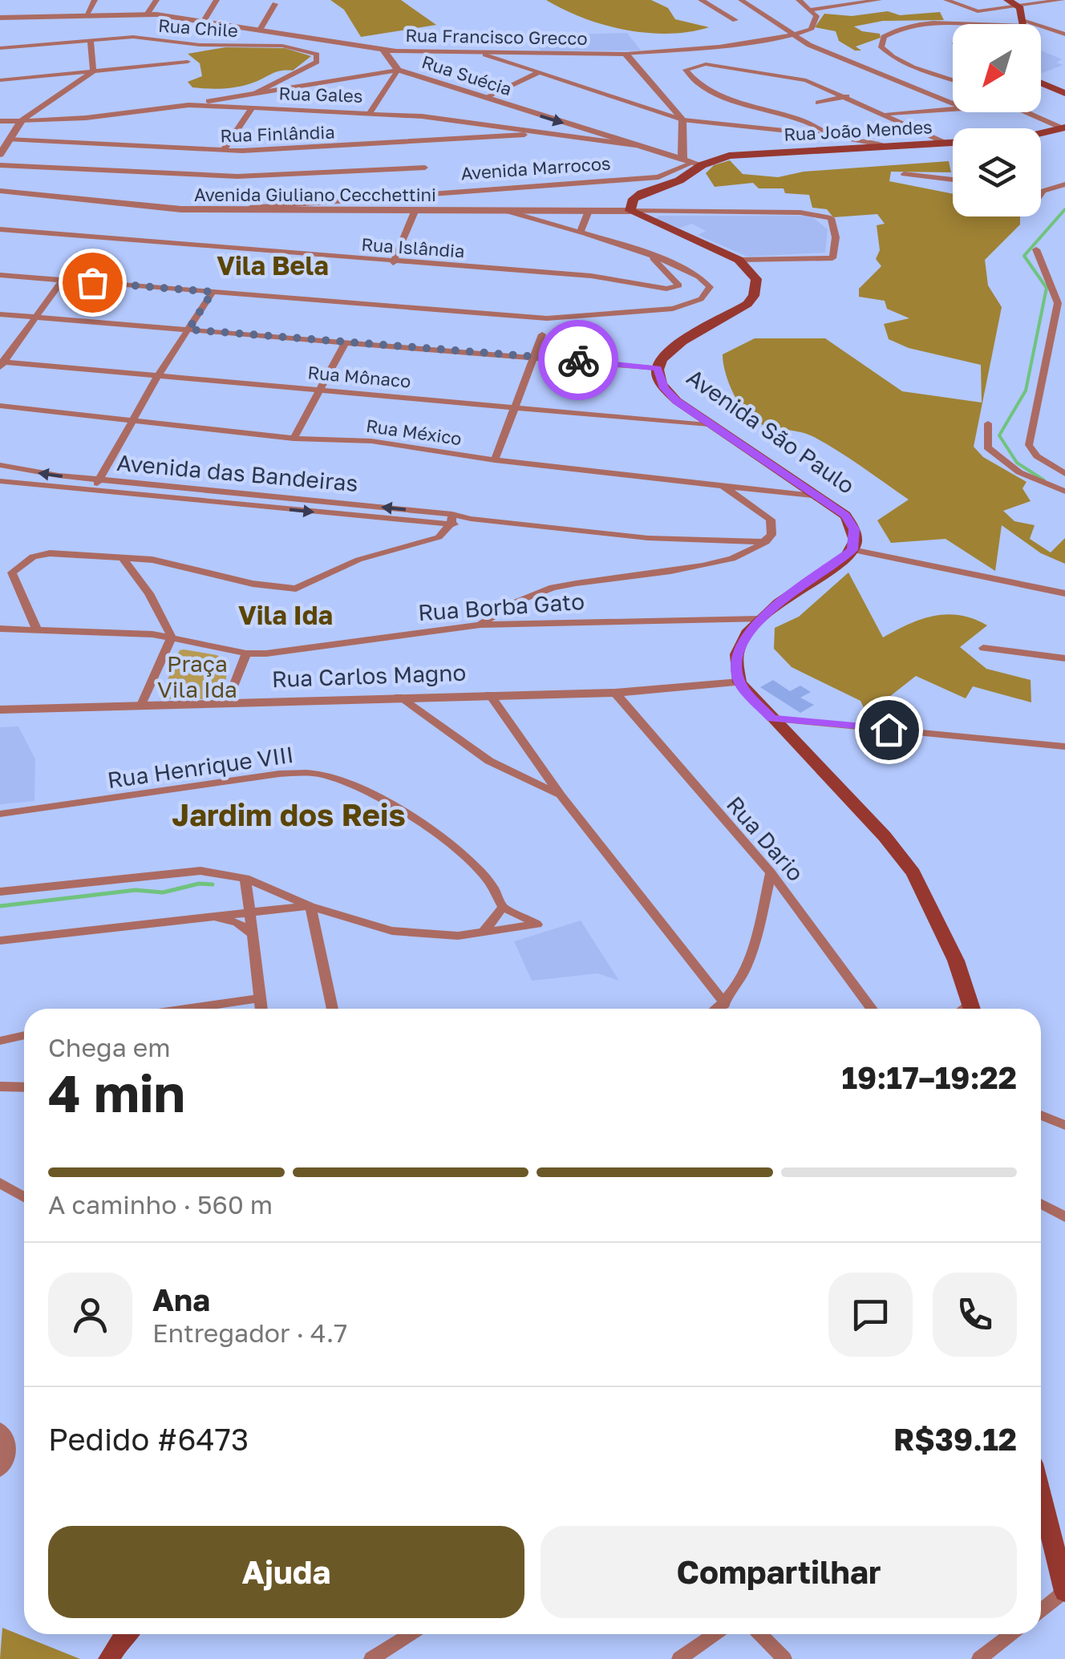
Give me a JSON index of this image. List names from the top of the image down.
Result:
{
  "streets": {
    "main road": ["Rua João Mendes", "Avenida São Paulo"],
    "street": [
      "Rua Chile",
      "Rua Francisco Grecco",
      "Rua Suécia",
      "Rua Gales",
      "Rua Finlândia",
      "Avenida Marrocos",
      "Avenida Giuliano Cecchettini",
      "Rua Islândia",
      "Rua Mônaco",
      "Rua México",
      "Avenida das Bandeiras",
      "Rua Borba Gato",
      "Rua Carlos Magno",
      "Rua Henrique VIII",
      "Rua Dario"
    ]
  },
  "crossings": [
    ["Rua Chile", "Rua Suécia"],
    ["Rua Suécia", "Rua Gales"],
    ["Rua Suécia", "Rua João Mendes"],
    ["Rua Suécia", "Avenida Marrocos"],
    ["Rua Gales", "Rua Finlândia"],
    ["Rua João Mendes", "Avenida Marrocos"],
    ["Avenida Marrocos", "Avenida Giuliano Cecchettini"],
    ["Rua Mônaco", "Avenida São Paulo"],
    ["Avenida São Paulo", "Rua México"],
    ["Rua Carlos Magno", "Rua Dario"]
  ],
  "districts": ["Vila Bela", "Vila Ida", "Jardim dos Reis"],
  "parks": ["Praça Vila Ida"],
  "north": "bottom left",
  "page": {
    "heading": ["4 min", "Chega em", "19:17–19:22"],
    "panel": [
      "Ana",
      "Entregador · 4.7",
      "Pedido #6473",
      "R$39.12"
    ],
    "bar": "A caminho · 560 m",
    "buttons": ["Ajuda", "Compartilhar"]
  }
}
